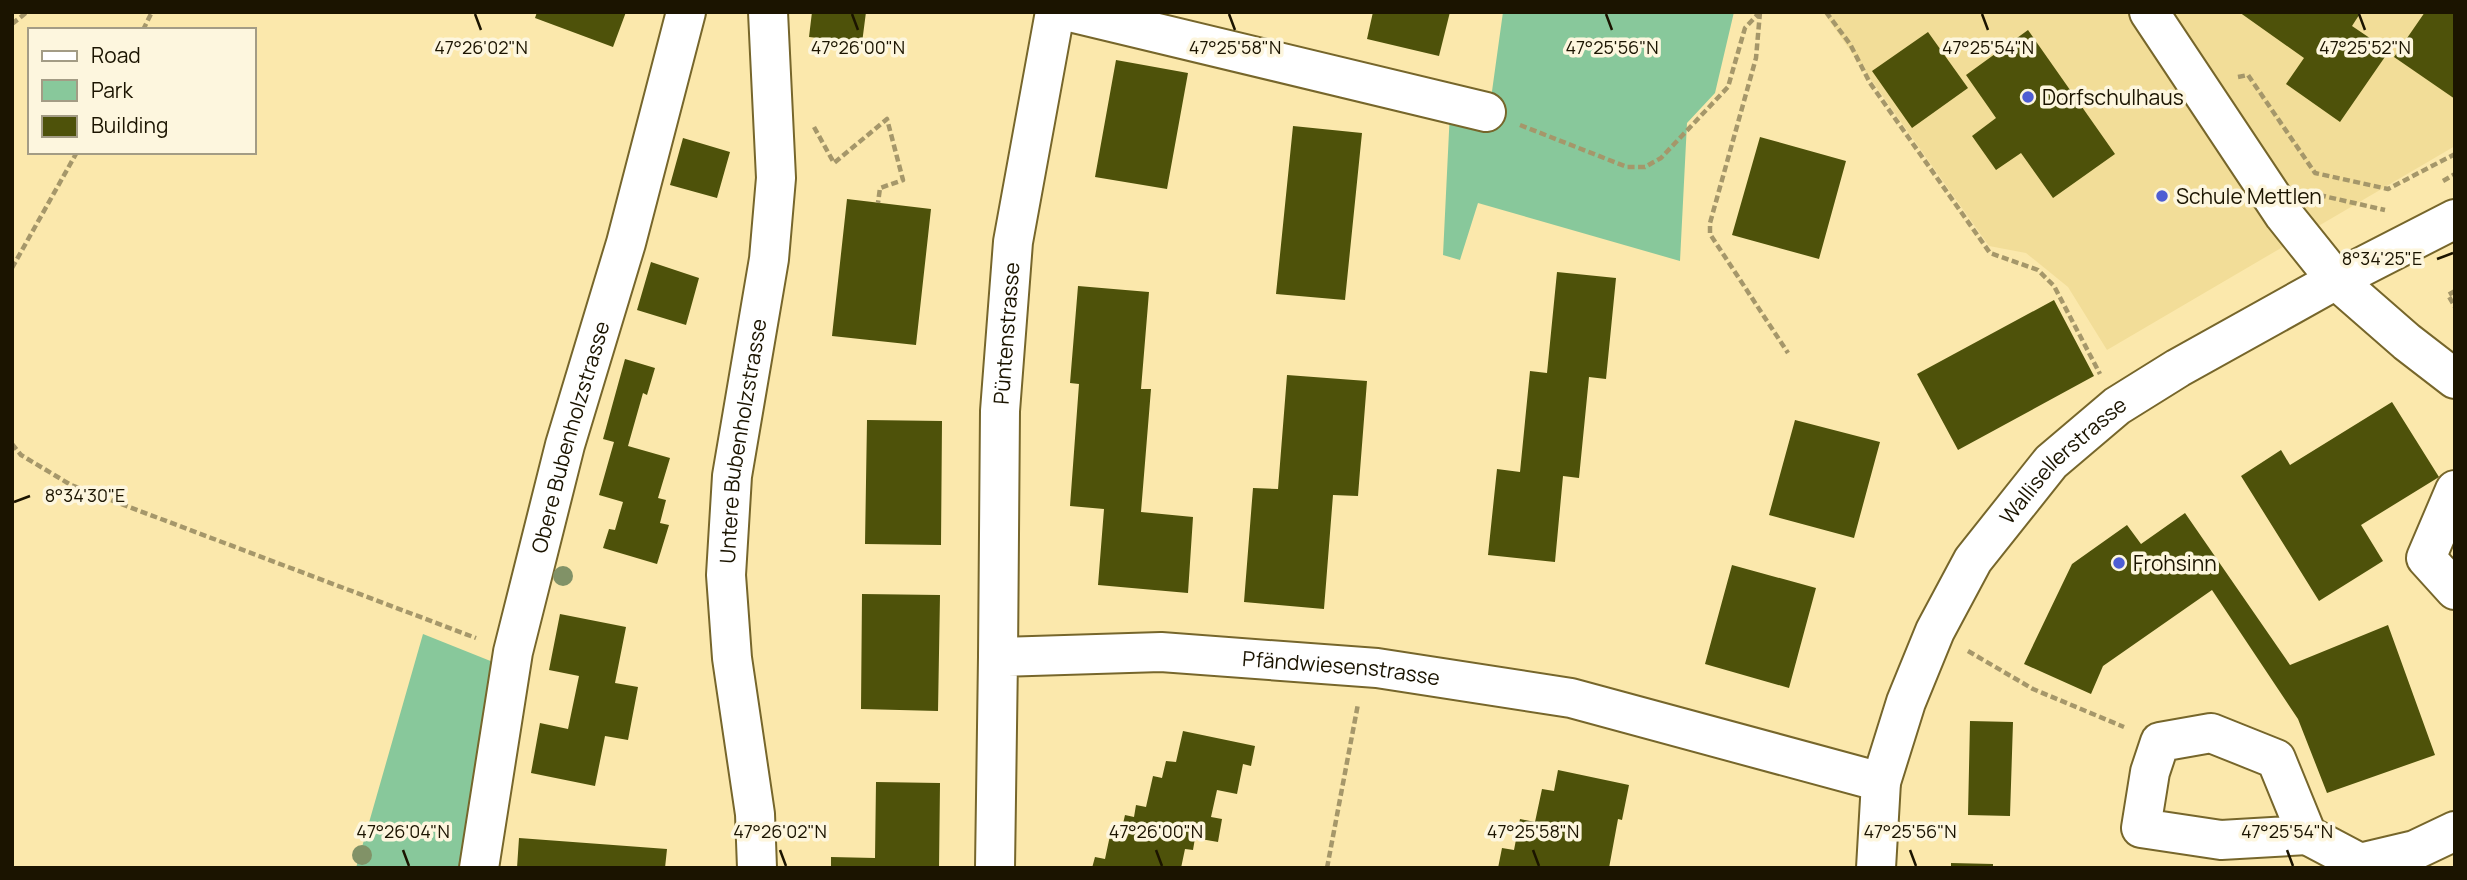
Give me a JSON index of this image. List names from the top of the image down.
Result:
{
  "streets": {
    "street": [
      "Püntenstrasse",
      "Obere Bubenholzstrasse",
      "Untere Bubenholzstrasse",
      "Wallisellerstrasse",
      "Pfändwiesenstrasse"
    ]
  },
  "crossings": [
    ["Püntenstrasse", "Pfändwiesenstrasse"],
    ["Wallisellerstrasse", "Pfändwiesenstrasse"]
  ],
  "places": ["Dorfschulhaus", "Schule Mettlen", "Frohsinn"],
  "legend": ["Road", "Park", "Building"],
  "coordinates": [
    "47°26'02\"N",
    "47°25'58\"N",
    "47°26'00\"N",
    "47°25'56\"N",
    "47°25'54\"N",
    "47°25'52\"N",
    "8°34'25\"E",
    "8°34'30\"E",
    "47°26'04\"N"
  ]
}
